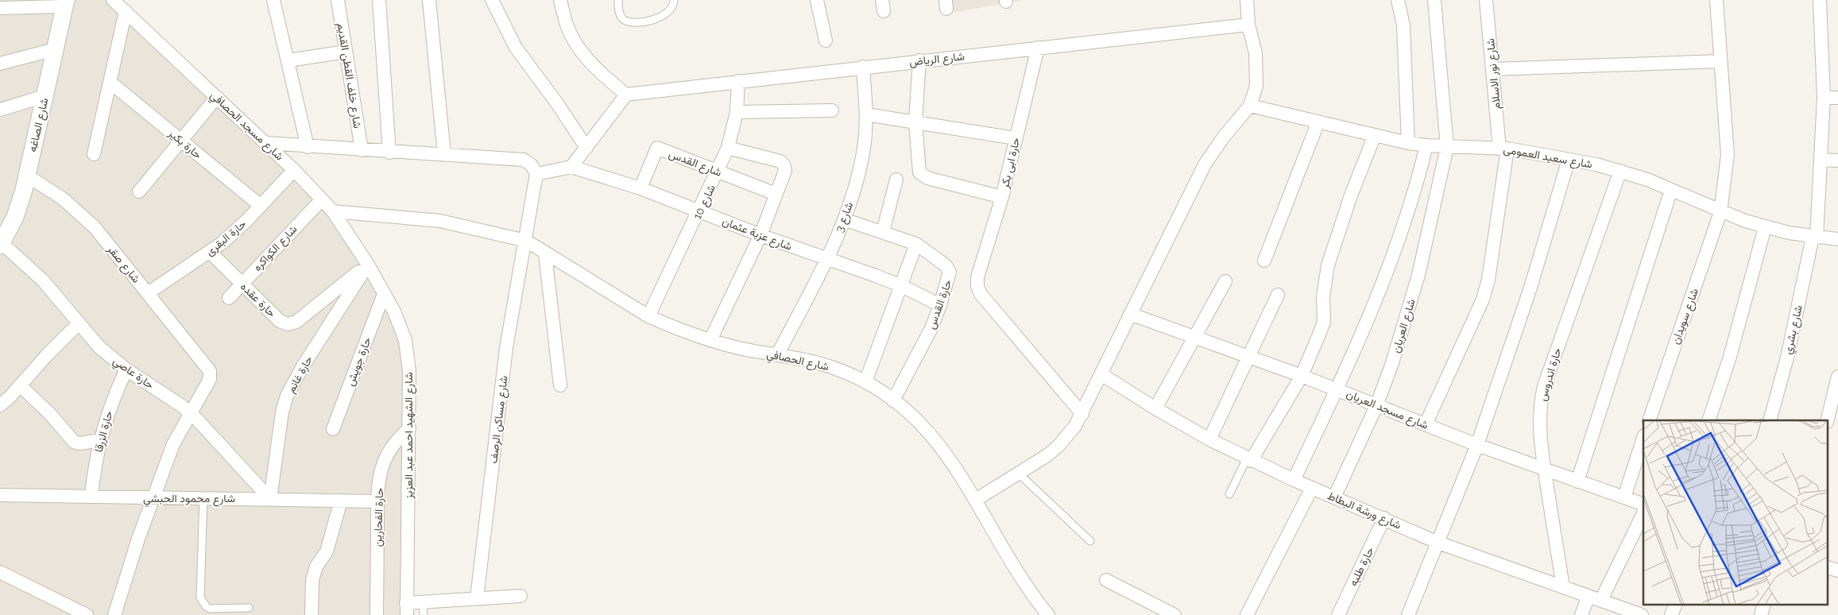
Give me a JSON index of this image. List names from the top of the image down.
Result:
{
  "streets": {
    "street": [
      "شارع الرياض",
      "شارع نور الاسلام",
      "شارع خلف القطن القديم",
      "شارع الصاغه",
      "شارع مسجد الحصافي",
      "حارة بكير",
      "شارع سعيد العمومى",
      "شارع القدس",
      "حارة ابى بكر",
      "شارع 10",
      "شارع 3",
      "شارع عزبة عثمان",
      "حارة البقرى",
      "شارع الكواكره",
      "شارع صقر",
      "حارة عقده",
      "حارة القدس",
      "شارع سويدان",
      "شارع العريان",
      "شارع بشري",
      "شارع الحصافي",
      "حارة جويش",
      "حارة عاصي",
      "حارة غانم",
      "حارة اندروس",
      "شارع مسجد العريان",
      "شارع مساكن الرصف",
      "حارة الزرقا",
      "شارع الشهيد احمد عبد العزيز",
      "شارع محمود الحبشي",
      "شارع ورشة البطاط",
      "حارة الفحارين",
      "حارة طلبه"
    ]
  },
  "crossings": [
    ["شارع الرياض", "حارة ابى بكر"],
    ["شارع الرياض", "شارع 10"],
    ["شارع الرياض", "شارع 3"],
    ["شارع نور الاسلام", "شارع سعيد العمومى"],
    ["شارع نور الاسلام", "شارع مسجد العريان"],
    ["شارع الصاغه", "شارع صقر"],
    ["شارع الصاغه", "حارة عاصي"],
    ["شارع مسجد الحصافي", "حارة البقرى"],
    ["شارع مسجد الحصافي", "شارع الكواكره"],
    ["شارع مسجد الحصافي", "حارة عقده"],
    ["شارع مسجد الحصافي", "شارع الحصافي"],
    ["شارع مسجد الحصافي", "حارة غانم"],
    ["شارع مسجد الحصافي", "شارع الشهيد احمد عبد العزيز"],
    ["حارة بكير", "حارة البقرى"],
    ["شارع سعيد العمومى", "شارع سويدان"],
    ["شارع سعيد العمومى", "شارع العريان"],
    ["شارع سعيد العمومى", "شارع بشري"],
    ["شارع سعيد العمومى", "حارة اندروس"],
    ["شارع القدس", "شارع 10"],
    ["شارع القدس", "شارع عزبة عثمان"],
    ["شارع 10", "شارع عزبة عثمان"],
    ["شارع 10", "شارع الحصافي"],
    ["شارع 3", "شارع عزبة عثمان"],
    ["شارع 3", "حارة القدس"],
    ["شارع 3", "شارع الحصافي"],
    ["شارع عزبة عثمان", "حارة القدس"],
    ["حارة البقرى", "شارع صقر"],
    ["حارة البقرى", "حارة عقده"],
    ["شارع الكواكره", "حارة عقده"],
    ["شارع صقر", "حارة عاصي"],
    ["حارة عقده", "حارة غانم"],
    ["حارة عقده", "شارع الشهيد احمد عبد العزيز"],
    ["حارة القدس", "شارع الحصافي"],
    ["شارع العريان", "شارع مسجد العريان"],
    ["شارع العريان", "شارع ورشة البطاط"],
    ["شارع الحصافي", "شارع مساكن الرصف"],
    ["حارة جويش", "شارع الشهيد احمد عبد العزيز"],
    ["حارة عاصي", "حارة غانم"],
    ["حارة عاصي", "حارة الزرقا"],
    ["حارة عاصي", "شارع محمود الحبشي"],
    ["حارة غانم", "شارع الشهيد احمد عبد العزيز"],
    ["حارة غانم", "شارع محمود الحبشي"],
    ["حارة اندروس", "شارع مسجد العريان"],
    ["حارة اندروس", "شارع ورشة البطاط"],
    ["حارة الزرقا", "شارع محمود الحبشي"],
    ["شارع الشهيد احمد عبد العزيز", "حارة الفحارين"],
    ["شارع محمود الحبشي", "حارة الفحارين"],
    ["شارع ورشة البطاط", "حارة طلبه"]
  ]
}
